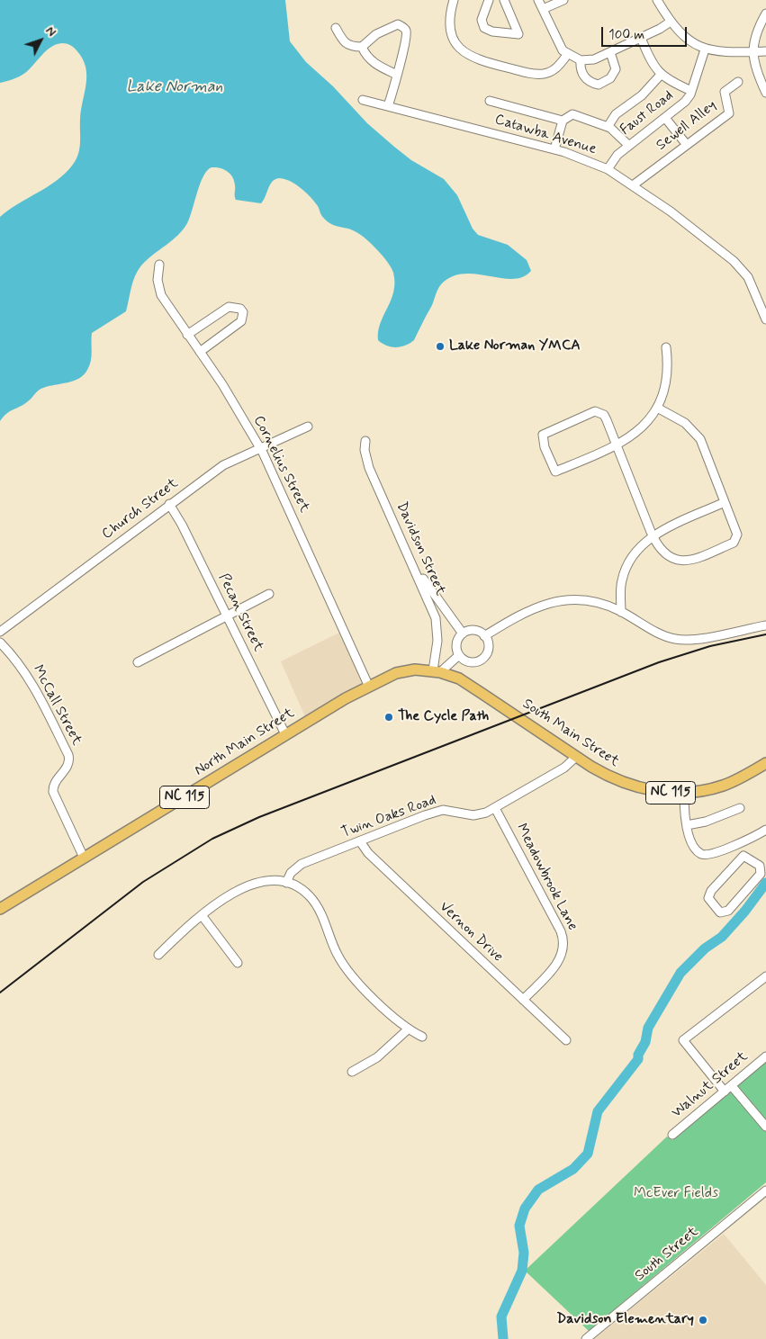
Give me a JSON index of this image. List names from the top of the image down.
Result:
{
  "streets": {
    "main road": ["South Main Street", "North Main Street", "NC 115"],
    "street": [
      "Faust Road",
      "Sewell Alley",
      "Catawba Avenue",
      "Cornelius Street",
      "Church Street",
      "Davidson Street",
      "Pecan Street",
      "McCall Street",
      "Twin Oaks Road",
      "Meadowbrook Lane",
      "Vernon Drive",
      "Walnut Street",
      "South Street"
    ]
  },
  "crossings": [
    ["Faust Road", "Catawba Avenue"],
    ["Sewell Alley", "Catawba Avenue"],
    ["Cornelius Street", "Church Street"],
    ["Cornelius Street", "North Main Street"],
    ["Church Street", "Pecan Street"],
    ["Davidson Street", "North Main Street"],
    ["Pecan Street", "North Main Street"],
    ["McCall Street", "North Main Street"],
    ["South Main Street", "North Main Street"],
    ["South Main Street", "Twin Oaks Road"],
    ["Twin Oaks Road", "Meadowbrook Lane"],
    ["Twin Oaks Road", "Vernon Drive"],
    ["Meadowbrook Lane", "Vernon Drive"]
  ],
  "water": ["Lake Norman"],
  "parks": ["McEver Fields"],
  "places": ["Lake Norman YMCA", "The Cycle Path", "Davidson Elementary"],
  "scale_bar": "100 m",
  "north": "top right"
}
